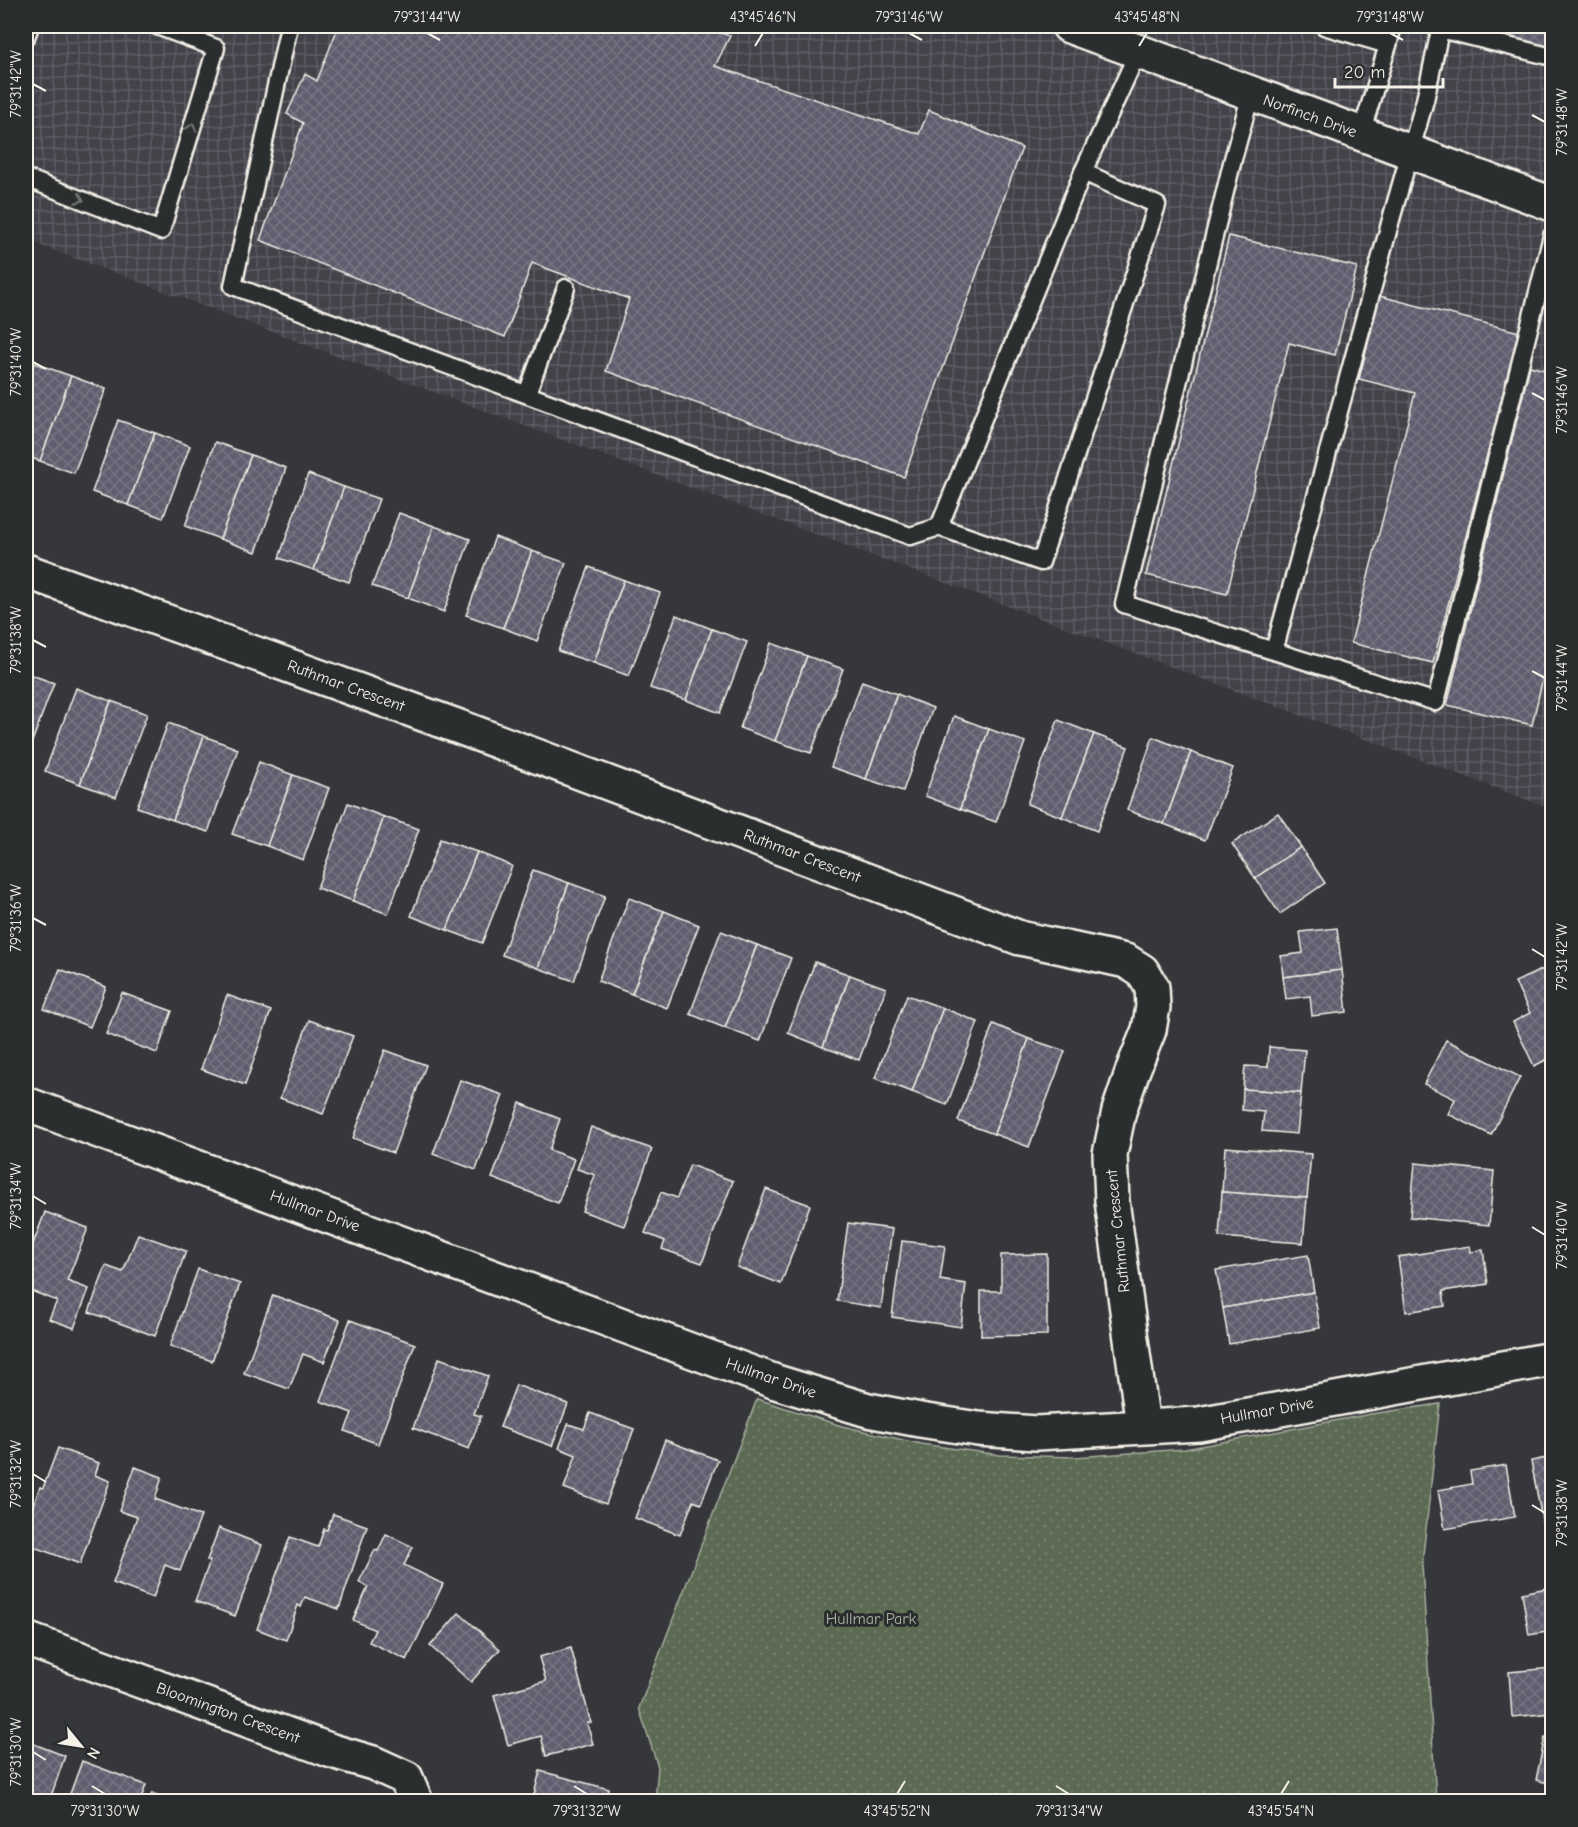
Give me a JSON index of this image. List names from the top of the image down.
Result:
{
  "streets": {
    "street": [
      "Norfinch Drive",
      "Ruthmar Crescent",
      "Hullmar Drive",
      "Bloomington Crescent"
    ]
  },
  "crossings": [
    ["Ruthmar Crescent", "Hullmar Drive"]
  ],
  "parks": ["Hullmar Park"],
  "scale_bar": "20 m",
  "north": "bottom right",
  "coordinates": [
    "79°31'44\"W",
    "43°45'46\"N",
    "79°31'46\"W",
    "43°45'48\"N",
    "79°31'48\"W",
    "79°31'42\"W",
    "79°31'40\"W",
    "79°31'38\"W",
    "79°31'36\"W",
    "79°31'34\"W",
    "79°31'32\"W",
    "79°31'30\"W",
    "43°45'52\"N",
    "43°45'54\"N"
  ]
}
